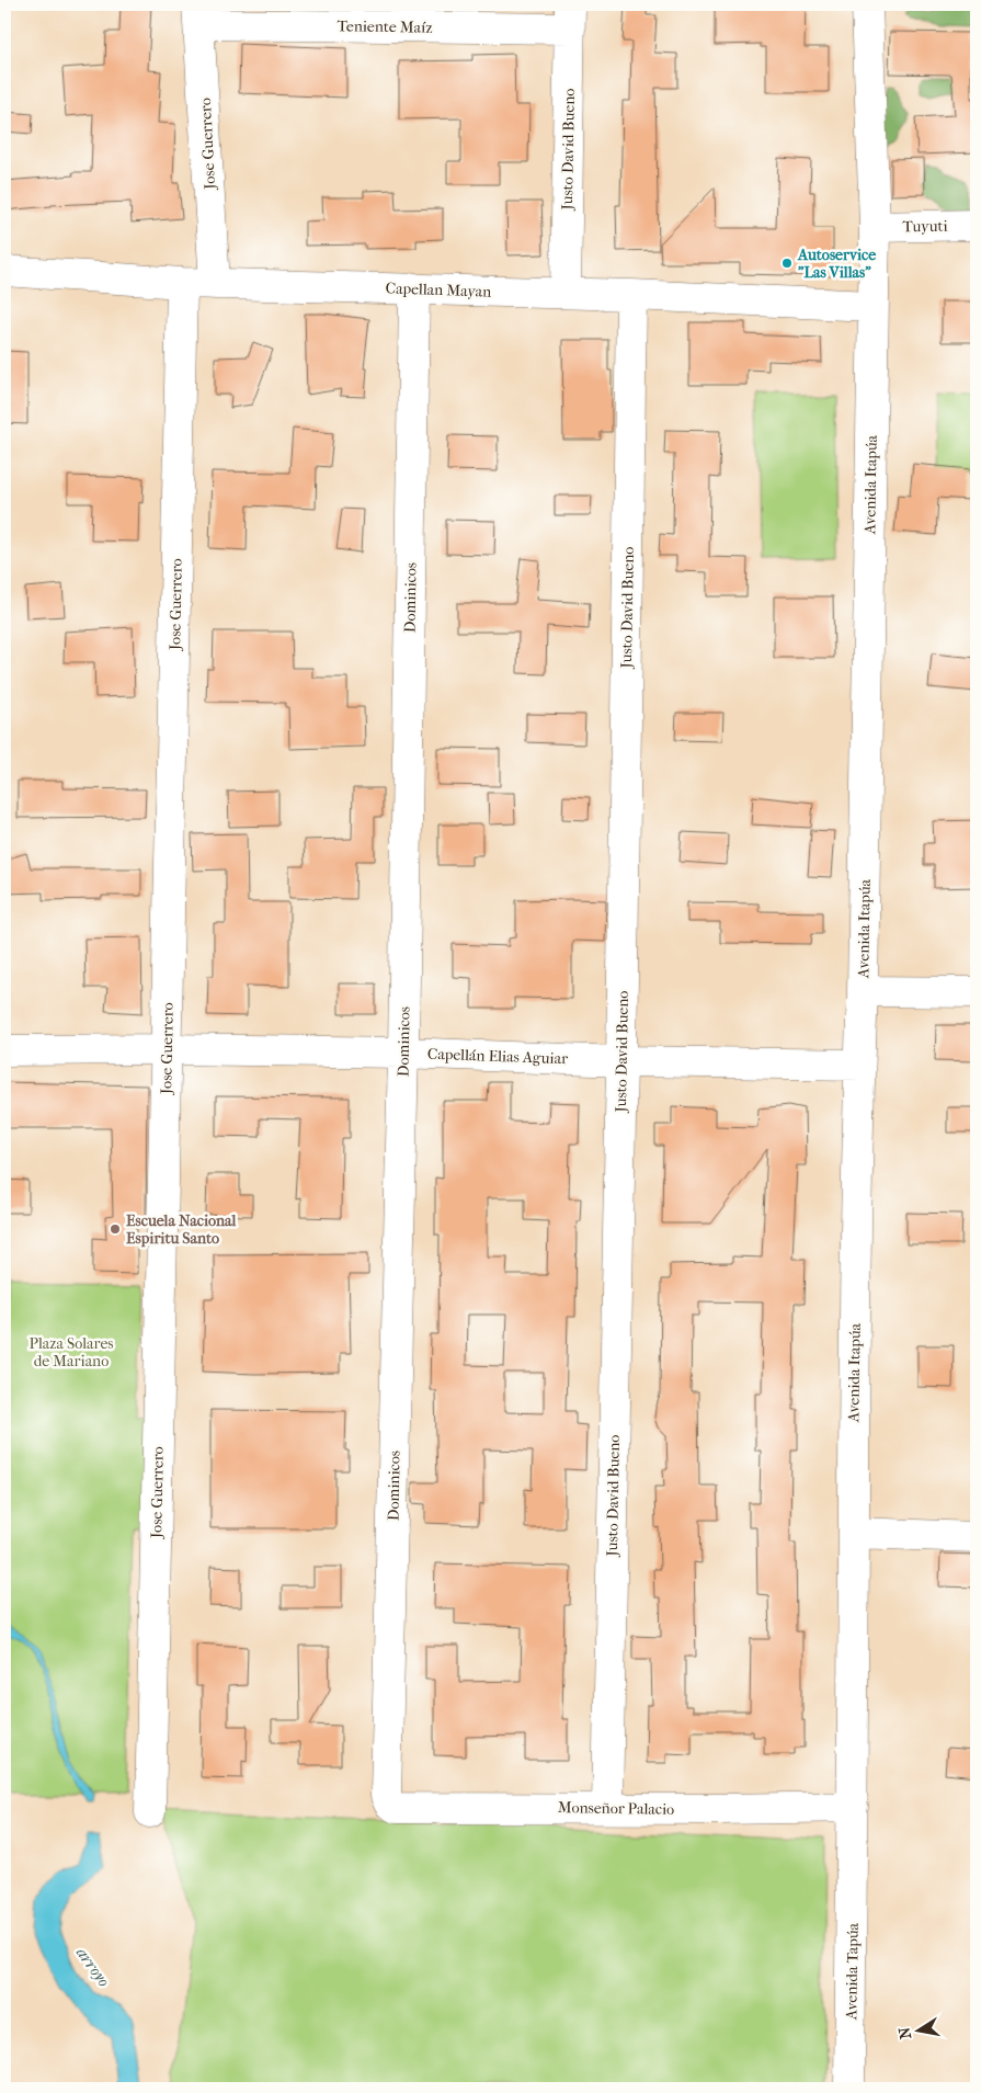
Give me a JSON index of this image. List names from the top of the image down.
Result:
{
  "streets": {
    "street": [
      "Teniente Maíz",
      "Jose Guerrero",
      "Justo David Bueno",
      "Tuyuti",
      "Capellan Mayan",
      "Avenida Itapúa",
      "Dominicos",
      "Capellán Elias Aguiar",
      "Monseñor Palacio",
      "Avenida Tapúa"
    ]
  },
  "crossings": [
    ["Teniente Maíz", "Jose Guerrero"],
    ["Teniente Maíz", "Justo David Bueno"],
    ["Jose Guerrero", "Capellan Mayan"],
    ["Jose Guerrero", "Capellán Elias Aguiar"],
    ["Justo David Bueno", "Capellan Mayan"],
    ["Justo David Bueno", "Capellán Elias Aguiar"],
    ["Justo David Bueno", "Monseñor Palacio"],
    ["Tuyuti", "Avenida Itapúa"],
    ["Capellan Mayan", "Avenida Itapúa"],
    ["Capellan Mayan", "Dominicos"],
    ["Avenida Itapúa", "Capellán Elias Aguiar"],
    ["Avenida Itapúa", "Monseñor Palacio"],
    ["Avenida Itapúa", "Avenida Tapúa"],
    ["Dominicos", "Capellán Elias Aguiar"],
    ["Dominicos", "Monseñor Palacio"]
  ],
  "water": ["arroyo"],
  "parks": ["Plaza Solares de Mariano"],
  "places": ["Autoservice \"Las Villas\"", "Escuela Nacional Espiritu Santo"],
  "north": "left"
}
